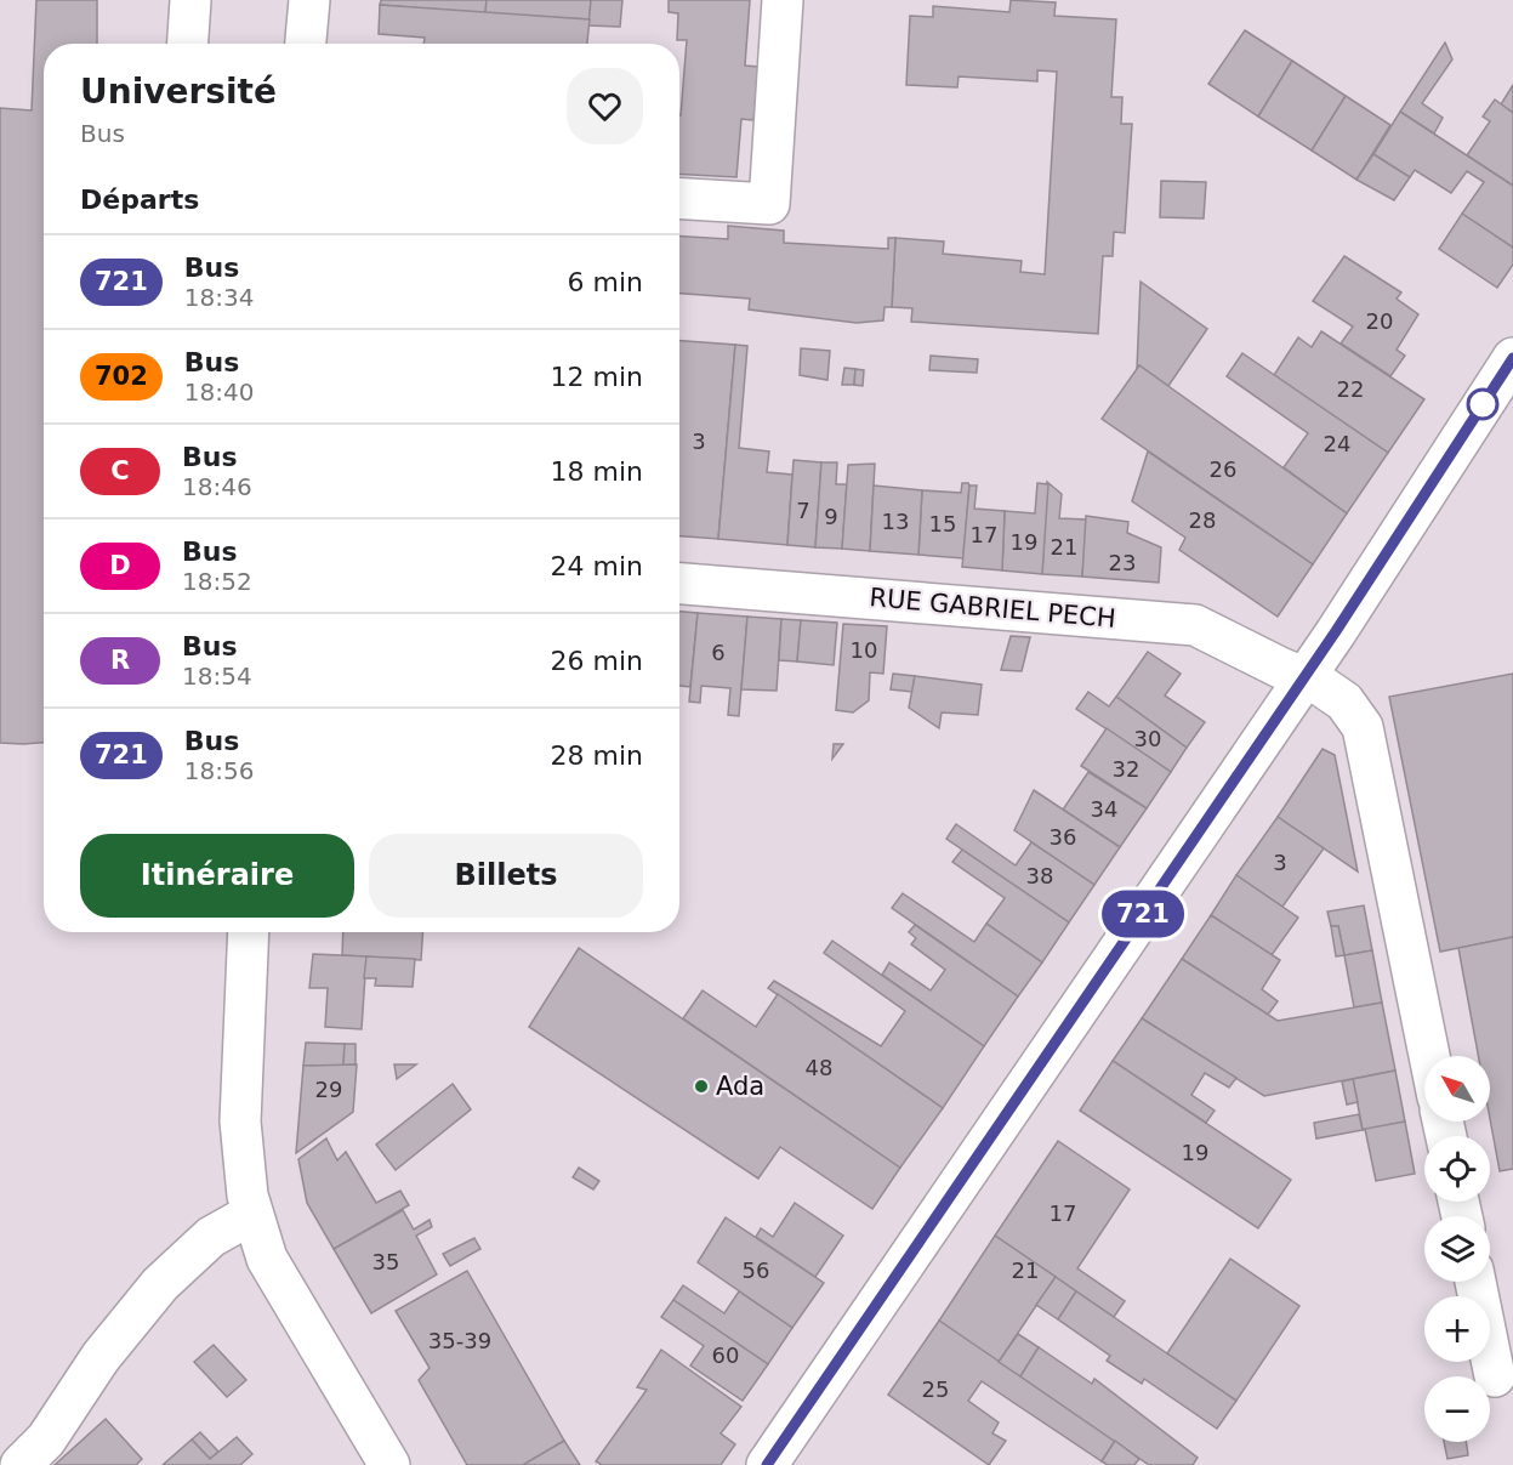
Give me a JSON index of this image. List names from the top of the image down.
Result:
{
  "streets": {
    "main road": ["RUE GABRIEL PECH"]
  },
  "places": ["Ada"],
  "lines": ["bus line 721"],
  "house_numbers": [
    "20",
    "22",
    "3",
    "24",
    "26",
    "7",
    "9",
    "28",
    "13",
    "15",
    "17",
    "19",
    "21",
    "23",
    "10",
    "6",
    "30",
    "32",
    "34",
    "36",
    "3",
    "38",
    "48",
    "29",
    "19",
    "17",
    "35",
    "56",
    "21",
    "35-39",
    "60",
    "25"
  ],
  "north": "top left",
  "page": {
    "on_map": "721",
    "heading": [
      ["Université", "Bus"],
      "Départs"
    ],
    "list": [
      {
        "mark": "721",
        "name": "Bus",
        "note": "18:34",
        "value": "6 min"
      },
      {
        "mark": "702",
        "name": "Bus",
        "note": "18:40",
        "value": "12 min"
      },
      {
        "mark": "C",
        "name": "Bus",
        "note": "18:46",
        "value": "18 min"
      },
      {
        "mark": "D",
        "name": "Bus",
        "note": "18:52",
        "value": "24 min"
      },
      {
        "mark": "R",
        "name": "Bus",
        "note": "18:54",
        "value": "26 min"
      },
      {
        "mark": "721",
        "name": "Bus",
        "note": "18:56",
        "value": "28 min"
      }
    ],
    "buttons": ["Itinéraire", "Billets"],
    "map_buttons": ["+", "−"]
  }
}
